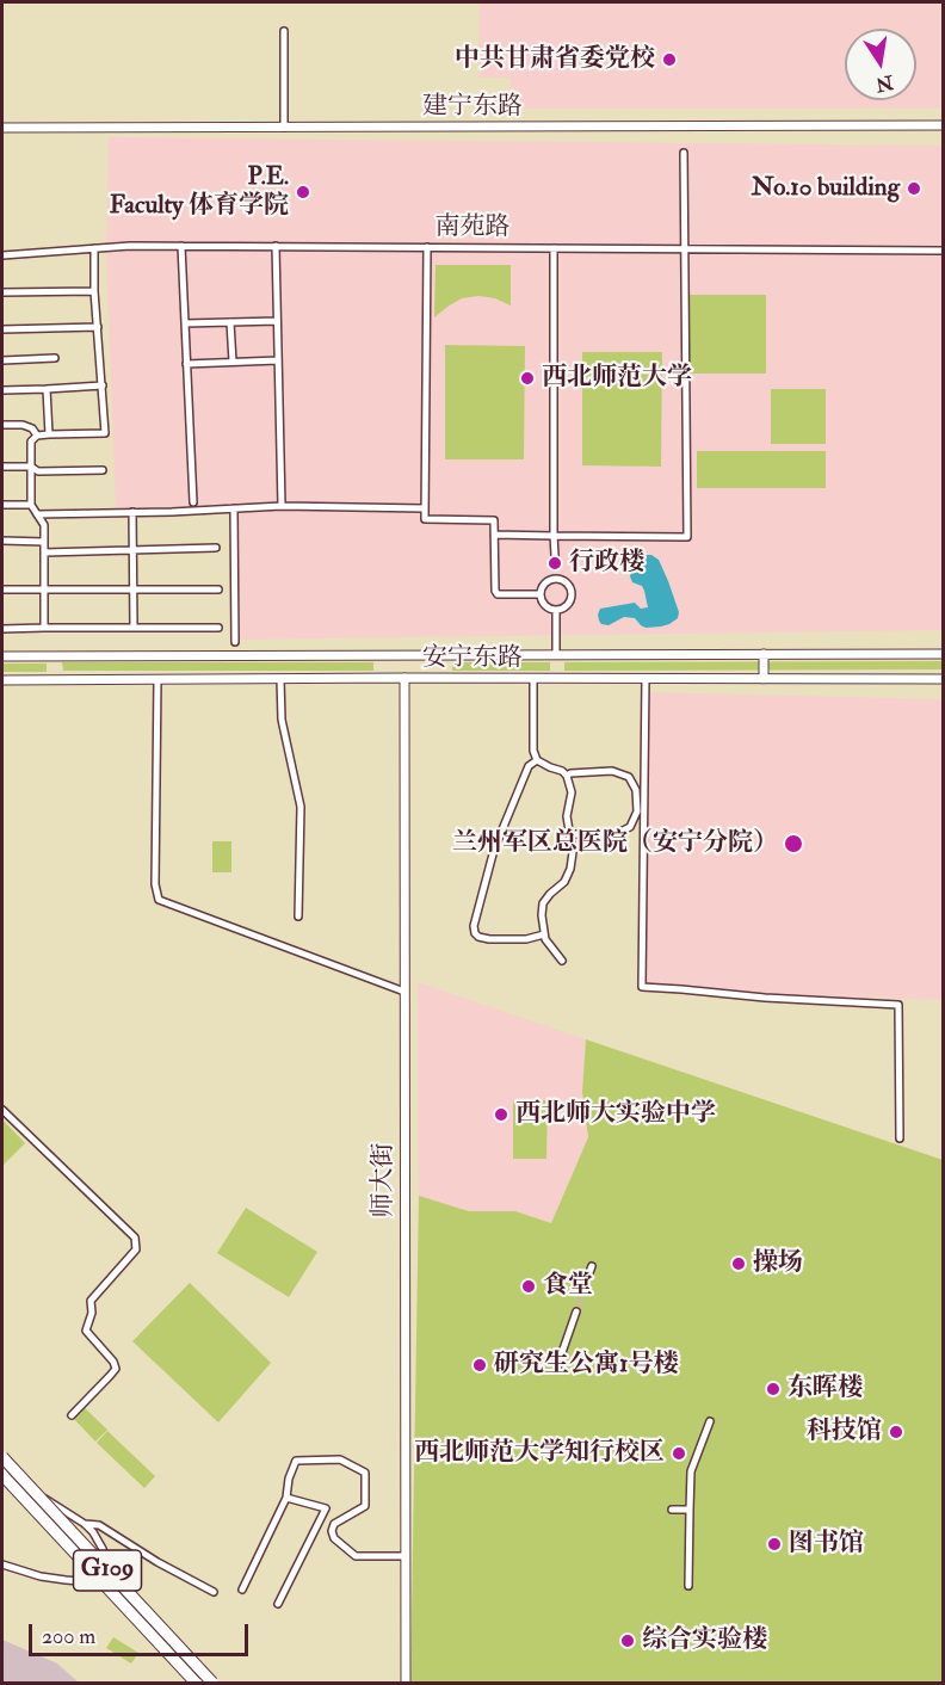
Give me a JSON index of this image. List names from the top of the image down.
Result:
{
  "streets": {
    "highway": ["G109"],
    "main road": ["建宁东路", "安宁东路", "师大街"],
    "street": ["南苑路"]
  },
  "crossings": [
    ["安宁东路", "师大街"]
  ],
  "places": [
    "中共甘肃省委党校",
    "No.10 building",
    "P.E. Faculty 体育学院",
    "西北师范大学",
    "行政楼",
    "兰州军区总医院（安宁分院）",
    "西北师大实验中学",
    "操场",
    "食堂",
    "研究生公寓1号楼",
    "东晖楼",
    "科技馆",
    "西北师范大学知行校区",
    "图书馆",
    "综合实验楼"
  ],
  "scale_bar": "200 m",
  "north": "bottom"
}
